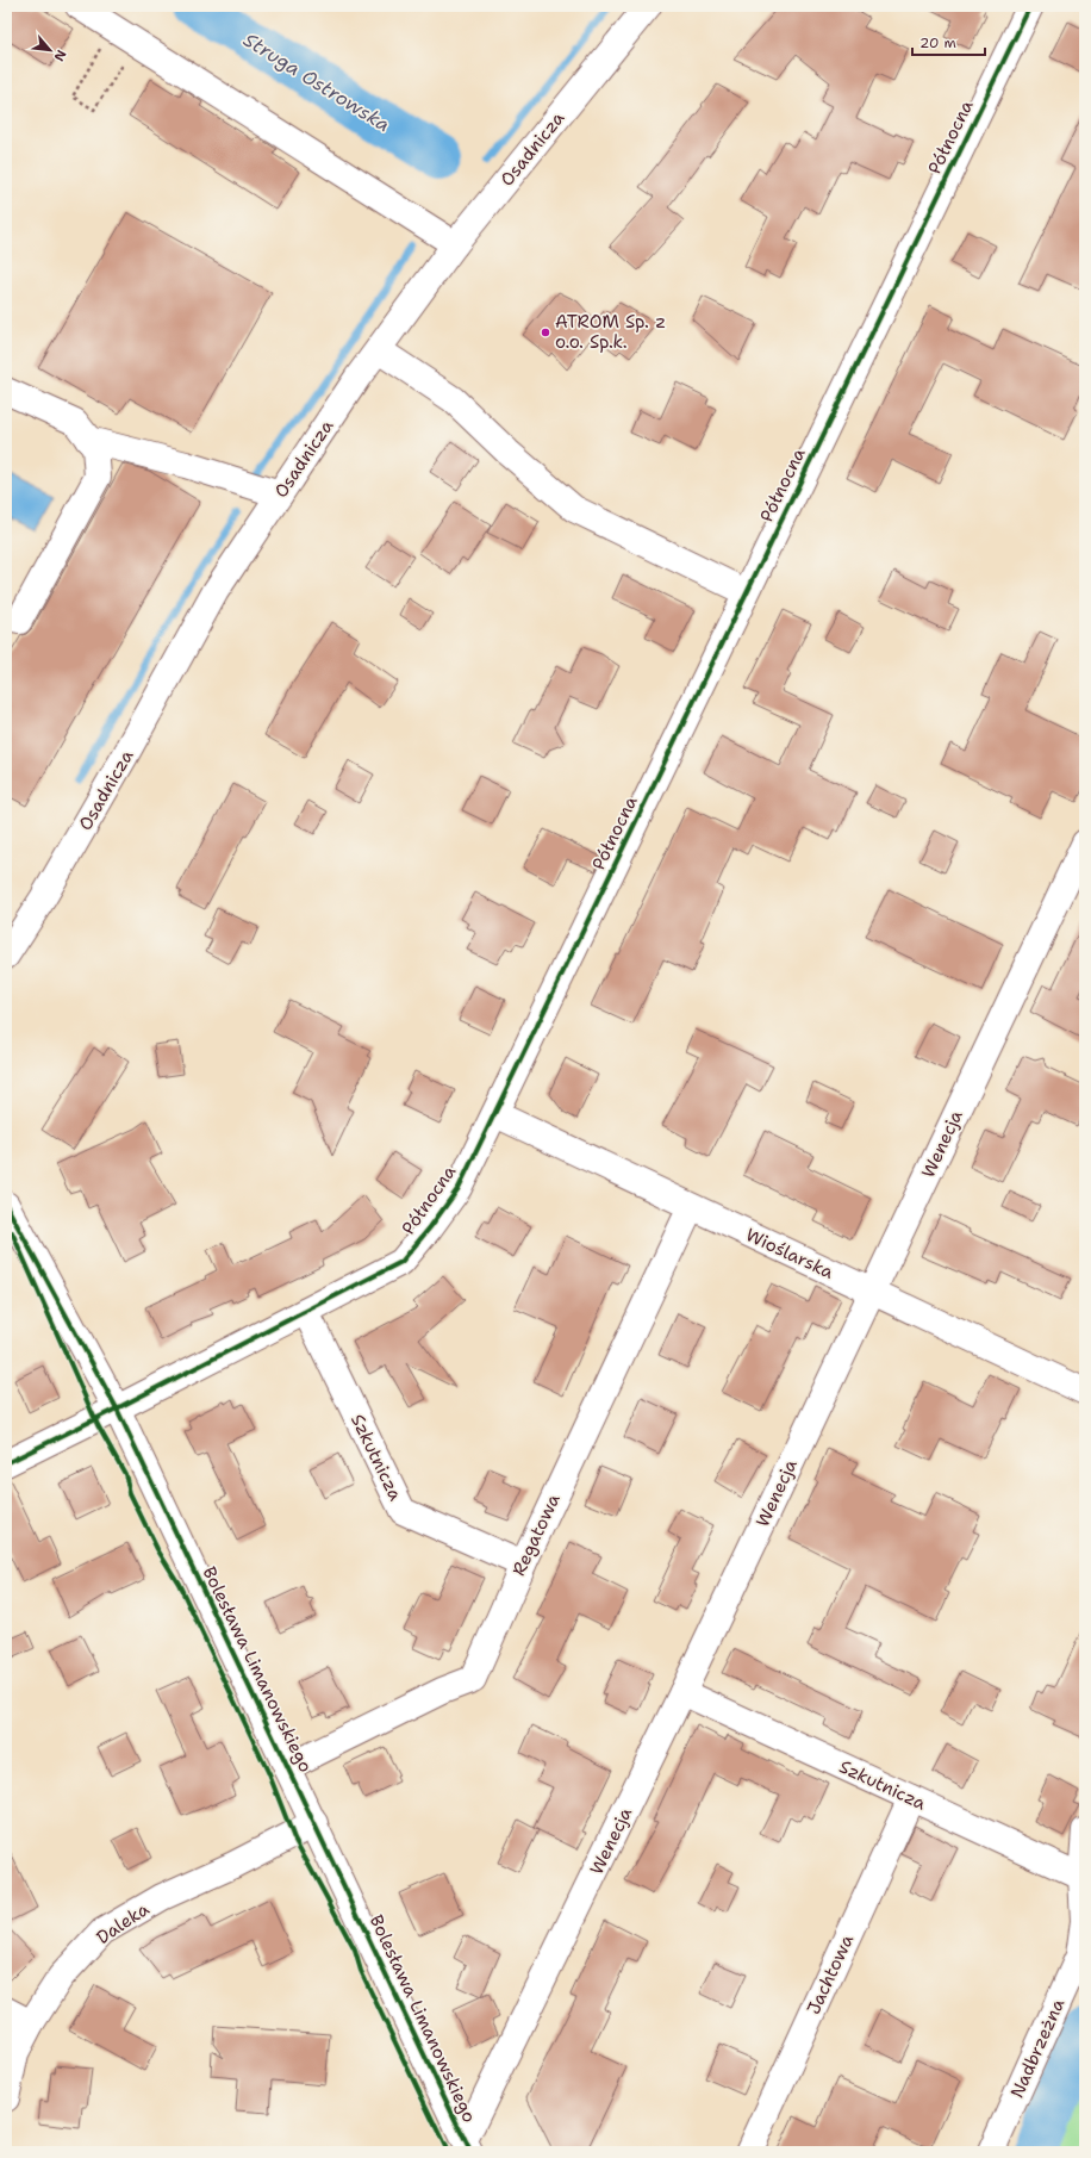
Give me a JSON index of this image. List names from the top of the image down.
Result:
{
  "streets": {
    "street": [
      "Północna",
      "Osadnicza",
      "Wenecja",
      "Wioślarska",
      "Szkutnicza",
      "Regatowa",
      "Bolesława Limanowskiego",
      "Daleka",
      "Jachtowa",
      "Nadbrzeżna"
    ]
  },
  "crossings": [
    ["Północna", "Wioślarska"],
    ["Północna", "Szkutnicza"],
    ["Północna", "Bolesława Limanowskiego"],
    ["Wenecja", "Wioślarska"],
    ["Wenecja", "Szkutnicza"],
    ["Wenecja", "Bolesława Limanowskiego"],
    ["Wioślarska", "Regatowa"],
    ["Szkutnicza", "Regatowa"],
    ["Szkutnicza", "Jachtowa"],
    ["Szkutnicza", "Nadbrzeżna"],
    ["Regatowa", "Bolesława Limanowskiego"],
    ["Bolesława Limanowskiego", "Daleka"]
  ],
  "water": ["Struga Ostrowska"],
  "places": ["ATROM Sp. z o.o. Sp.k."],
  "scale_bar": "20 m",
  "north": "bottom right"
}
